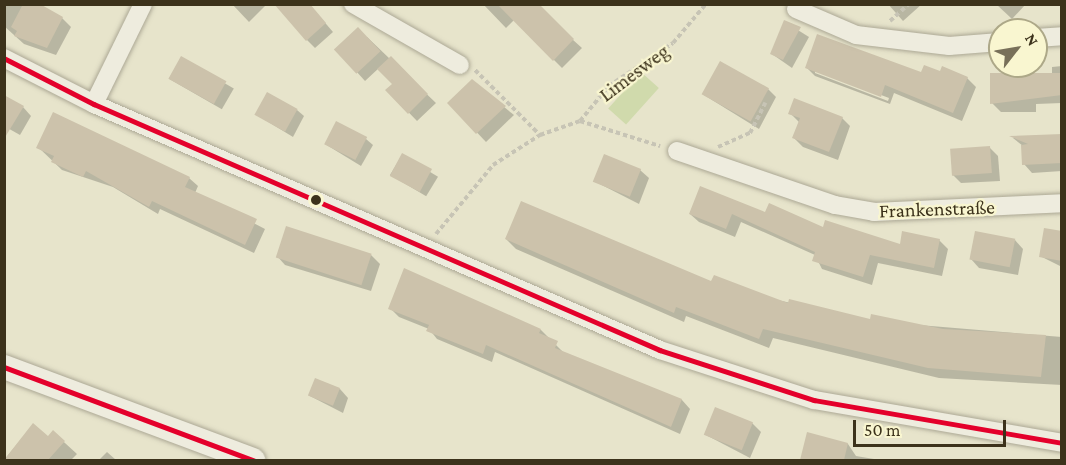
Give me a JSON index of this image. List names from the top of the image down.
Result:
{
  "streets": {
    "street": ["Frankenstraße"],
    "path": ["Limesweg"]
  },
  "scale_bar": "50 m",
  "north": "top right"
}
